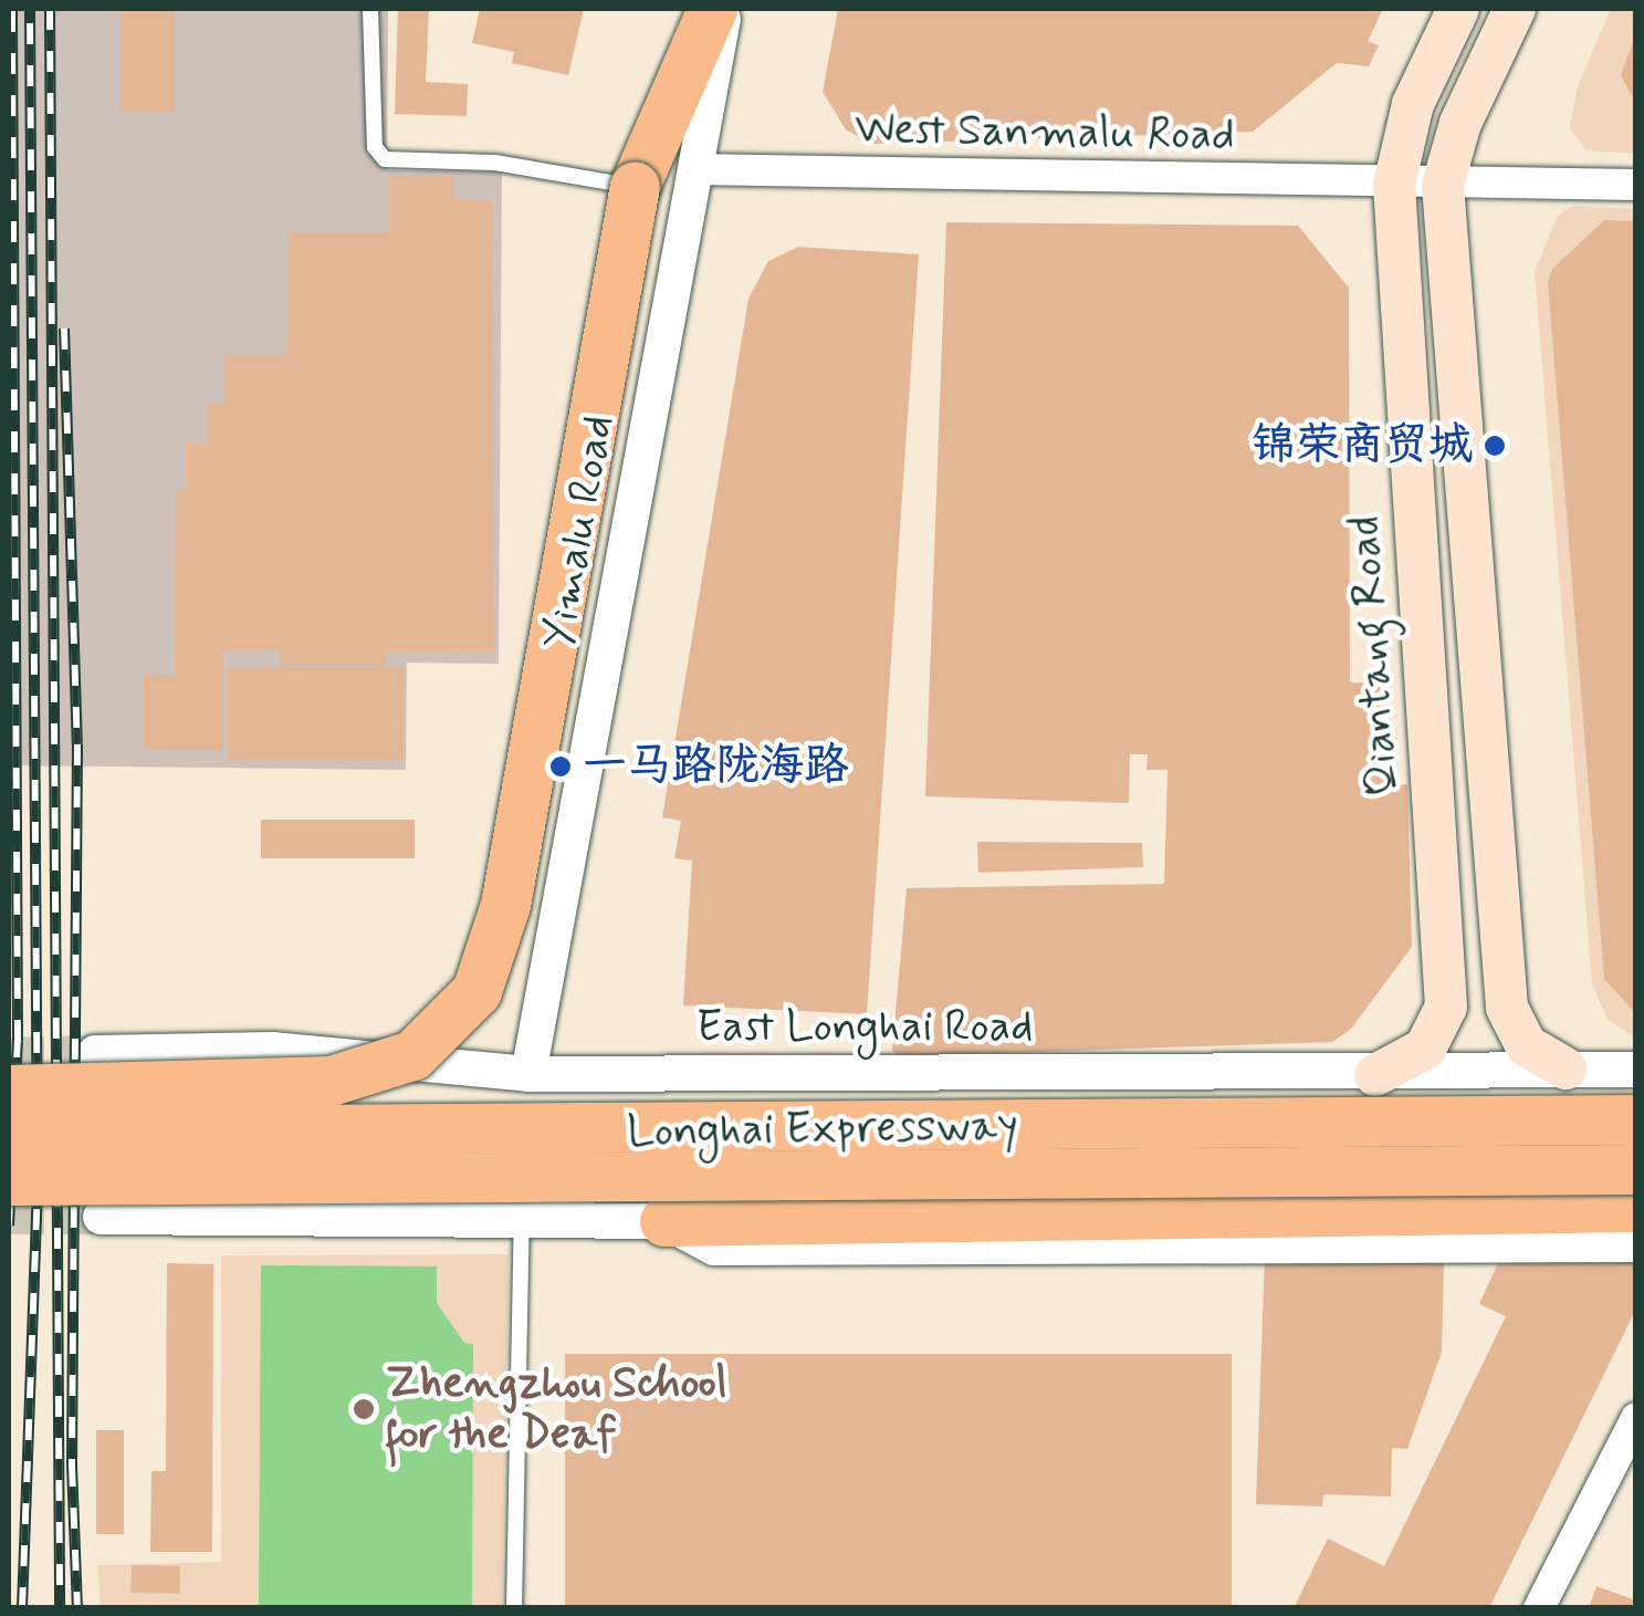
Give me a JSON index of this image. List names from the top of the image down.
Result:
{
  "streets": {
    "highway": ["Longhai Expressway"],
    "main road": ["Qiantang Road"],
    "street": ["West Sanmalu Road", "Yimalu Road", "East Longhai Road"]
  },
  "crossings": [
    ["West Sanmalu Road", "Yimalu Road"],
    ["West Sanmalu Road", "Qiantang Road"],
    ["Yimalu Road", "East Longhai Road"],
    ["Qiantang Road", "East Longhai Road"]
  ],
  "places": ["锦荣商贸城", "一马路陇海路", "Zhengzhou School for the Deaf"]
}
